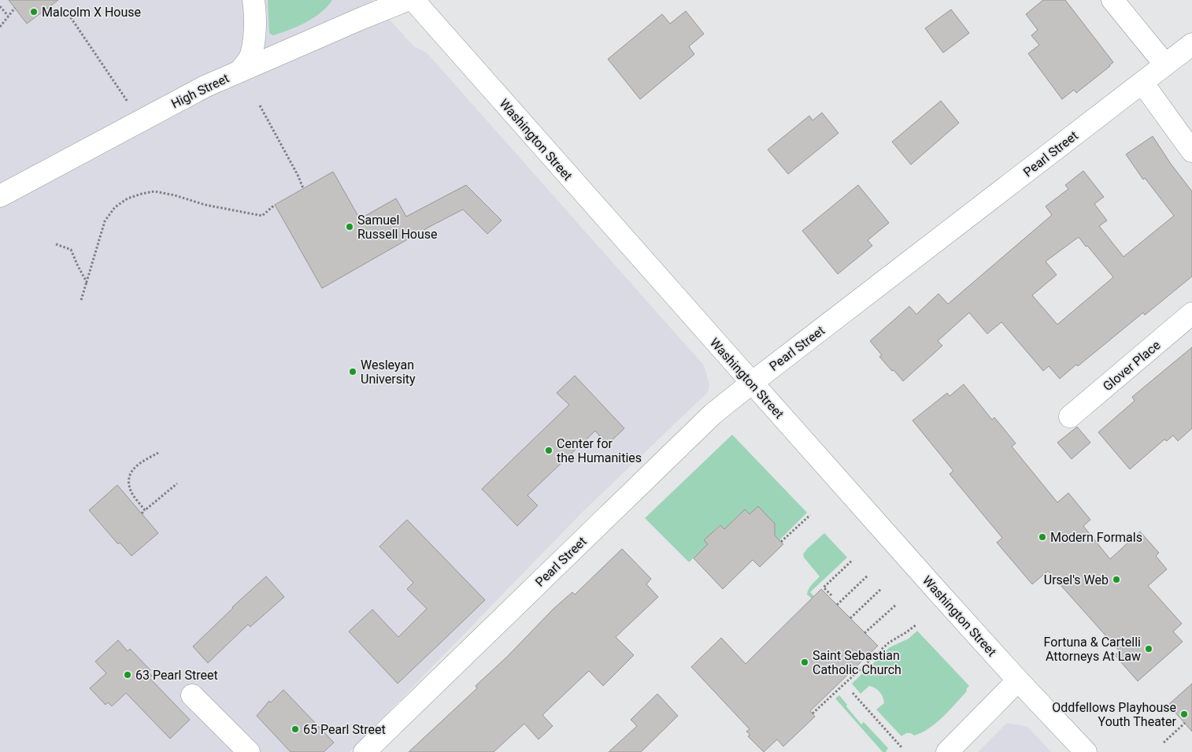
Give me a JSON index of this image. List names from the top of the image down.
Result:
{
  "streets": {
    "main road": [
      "High Street",
      "Washington Street",
      "Pearl Street",
      "Glover Place"
    ]
  },
  "crossings": [
    ["Washington Street", "Pearl Street"]
  ],
  "places": [
    "Malcolm X House",
    "Samuel Russell House",
    "Wesleyan University",
    "Center for the Humanities",
    "Modern Formals",
    "Ursel's Web",
    "Fortuna & Cartelli Attorneys At Law",
    "Saint Sebastian Catholic Church",
    "63 Pearl Street",
    "Oddfellows Playhouse Youth Theater",
    "65 Pearl Street"
  ]
}
